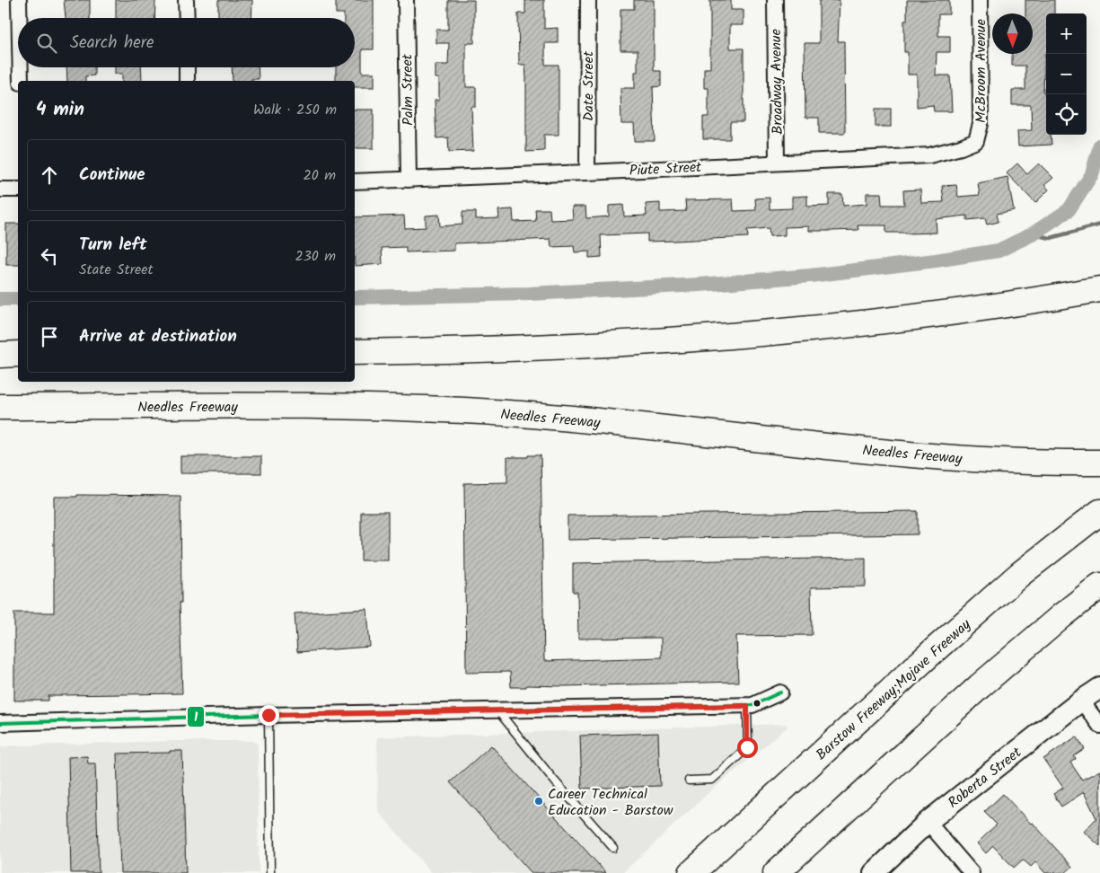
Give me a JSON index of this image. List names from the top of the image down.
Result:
{
  "streets": {
    "highway": ["Needles Freeway", "Barstow Freeway;Mojave Freeway"],
    "street": [
      "McBroom Avenue",
      "Broadway Avenue",
      "Date Street",
      "Palm Street",
      "Piute Street",
      "Roberta Street"
    ]
  },
  "crossings": [
    ["McBroom Avenue", "Piute Street"],
    ["Broadway Avenue", "Piute Street"],
    ["Date Street", "Piute Street"],
    ["Palm Street", "Piute Street"]
  ],
  "places": ["Career Technical Education - Barstow"],
  "lines": ["transit line 1"],
  "north": "bottom",
  "page": {
    "map_buttons": ["+", "−"],
    "search": "Search here",
    "heading": ["4 min", "Walk · 250 m"],
    "list": [
      ["Continue", "20 m"],
      ["Turn left", "State Street", "230 m"],
      "Arrive at destination"
    ]
  }
}
